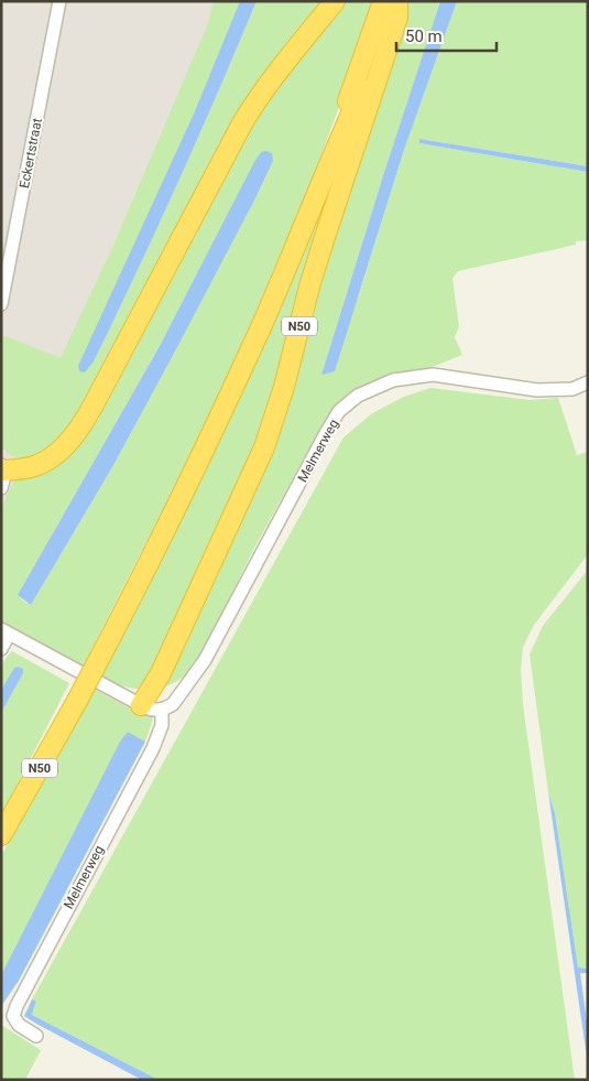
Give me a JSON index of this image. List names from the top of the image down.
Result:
{
  "streets": {
    "highway": ["N50"],
    "street": ["Eckertstraat", "Melmerweg"]
  },
  "scale_bar": "50 m"
}
